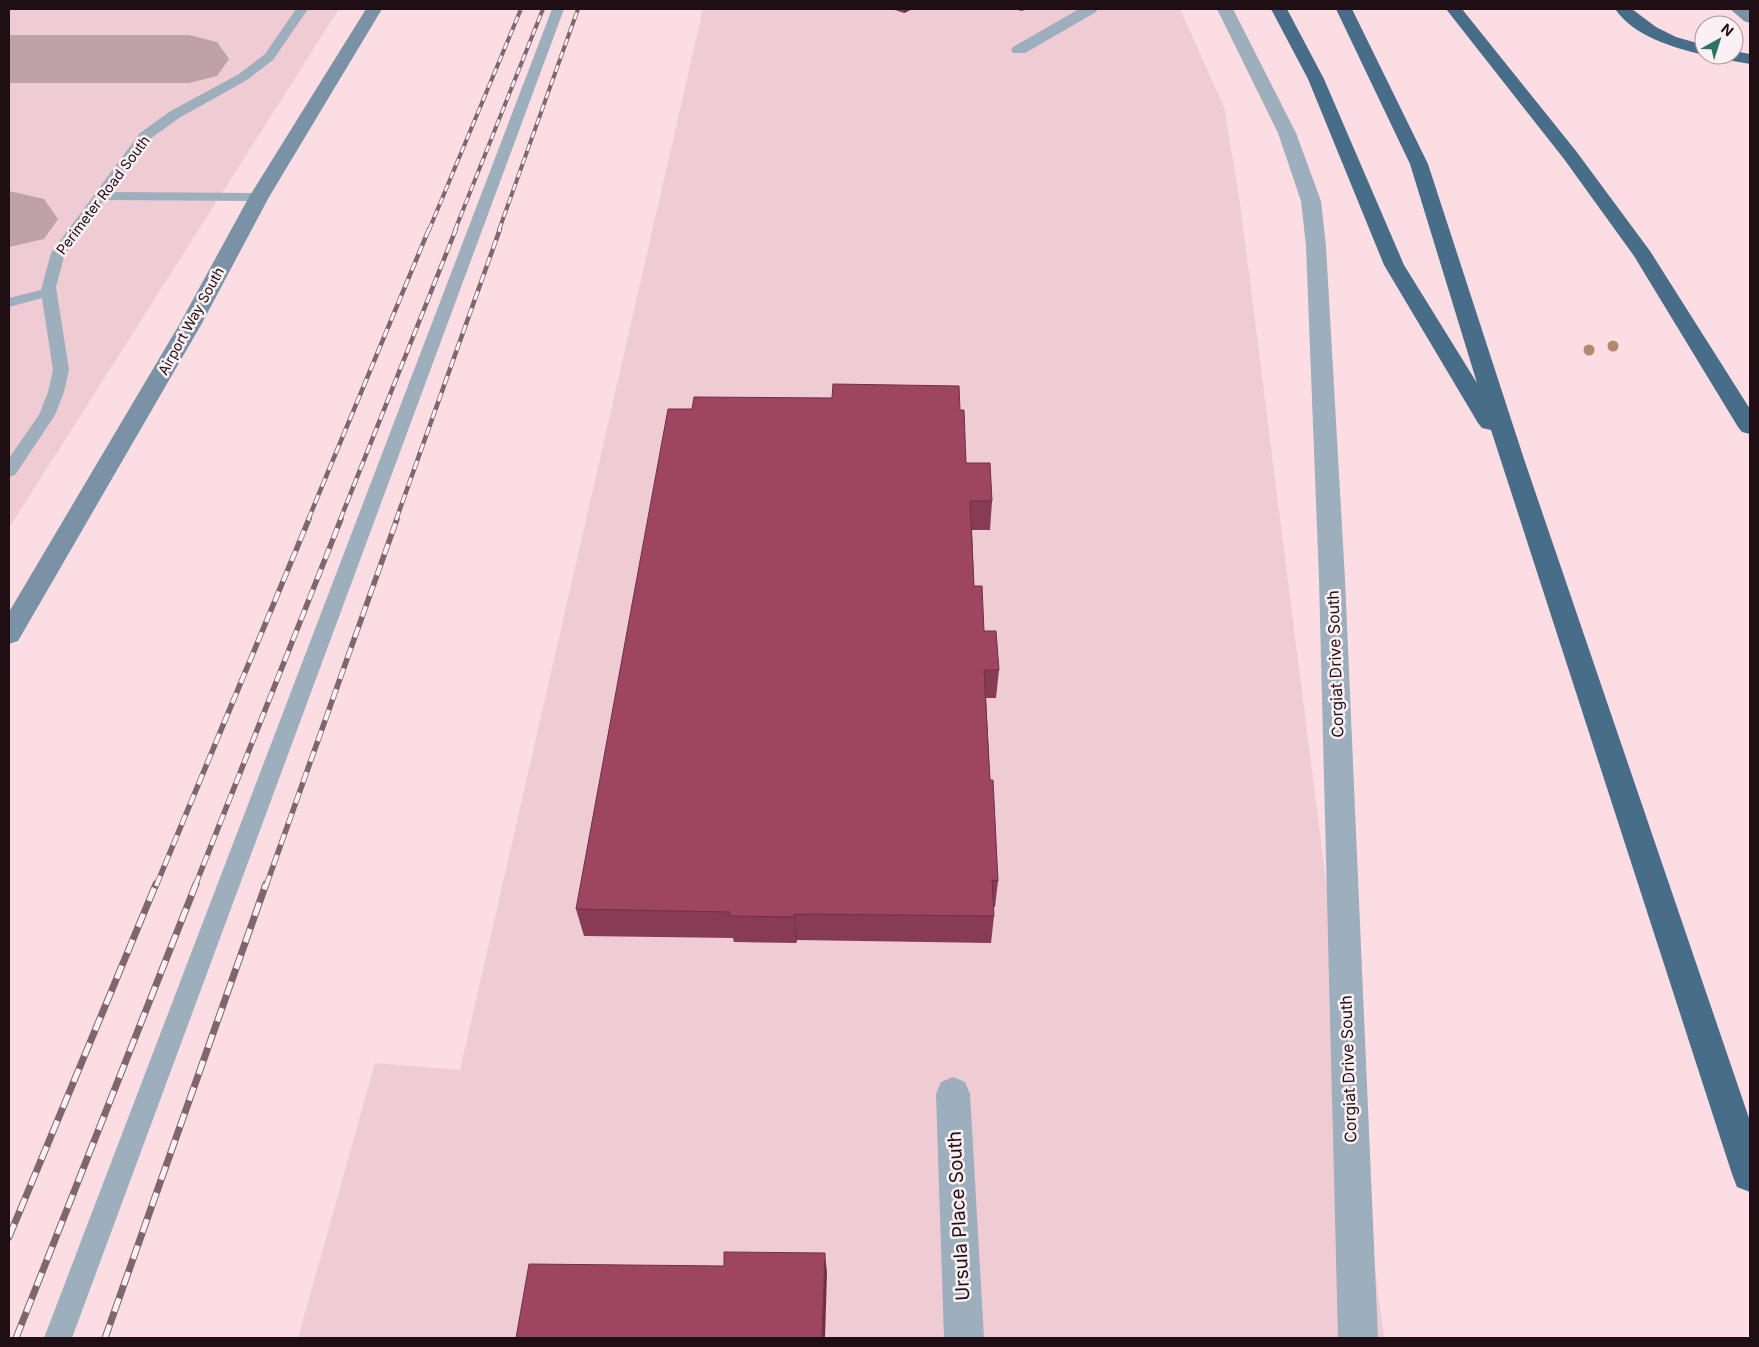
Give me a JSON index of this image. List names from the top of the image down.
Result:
{
  "streets": {
    "main road": ["Airport Way South"],
    "street": ["Corgiat Drive South", "Ursula Place South"],
    "lane": ["Perimeter Road South"]
  },
  "north": "top right"
}
